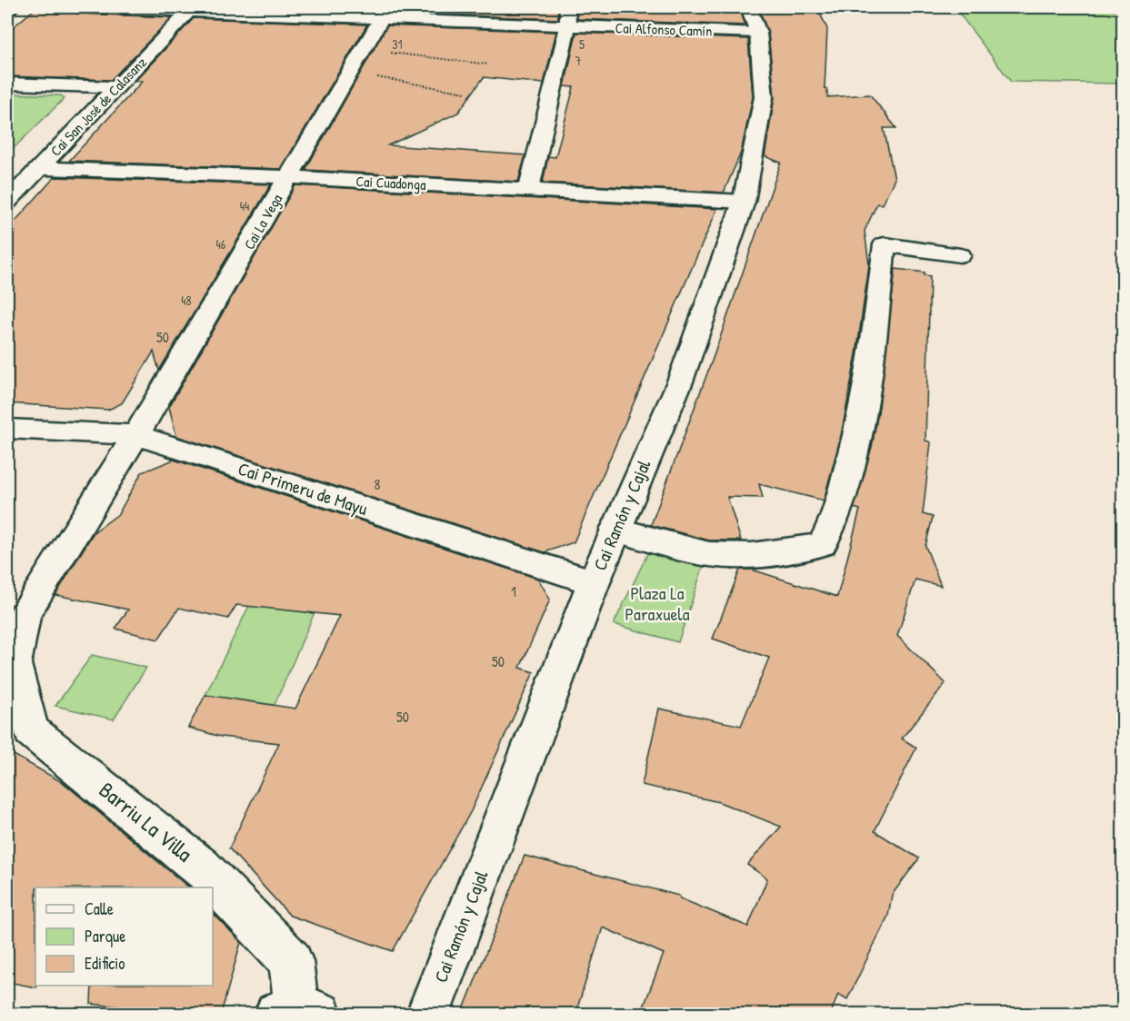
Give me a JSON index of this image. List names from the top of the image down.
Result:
{
  "streets": {
    "street": [
      "Cai Alfonso Camín",
      "Cai San José de Calasanz",
      "Cai Cuadonga",
      "Cai La Vega",
      "Cai Primeru de Mayu",
      "Cai Ramón y Cajal",
      "Barriu La Villa"
    ]
  },
  "crossings": [
    ["Cai Alfonso Camín", "Cai San José de Calasanz"],
    ["Cai Alfonso Camín", "Cai La Vega"],
    ["Cai Alfonso Camín", "Cai Ramón y Cajal"],
    ["Cai San José de Calasanz", "Cai Cuadonga"],
    ["Cai Cuadonga", "Cai La Vega"],
    ["Cai Cuadonga", "Cai Ramón y Cajal"],
    ["Cai La Vega", "Cai Primeru de Mayu"],
    ["Cai La Vega", "Barriu La Villa"],
    ["Cai Primeru de Mayu", "Cai Ramón y Cajal"],
    ["Cai Primeru de Mayu", "Barriu La Villa"]
  ],
  "parks": ["Plaza La Paraxuela"],
  "house_numbers": [
    "31",
    "5",
    "7",
    "44",
    "46",
    "48",
    "50",
    "8",
    "1",
    "50",
    "50"
  ],
  "legend": ["Calle", "Parque", "Edificio"]
}
